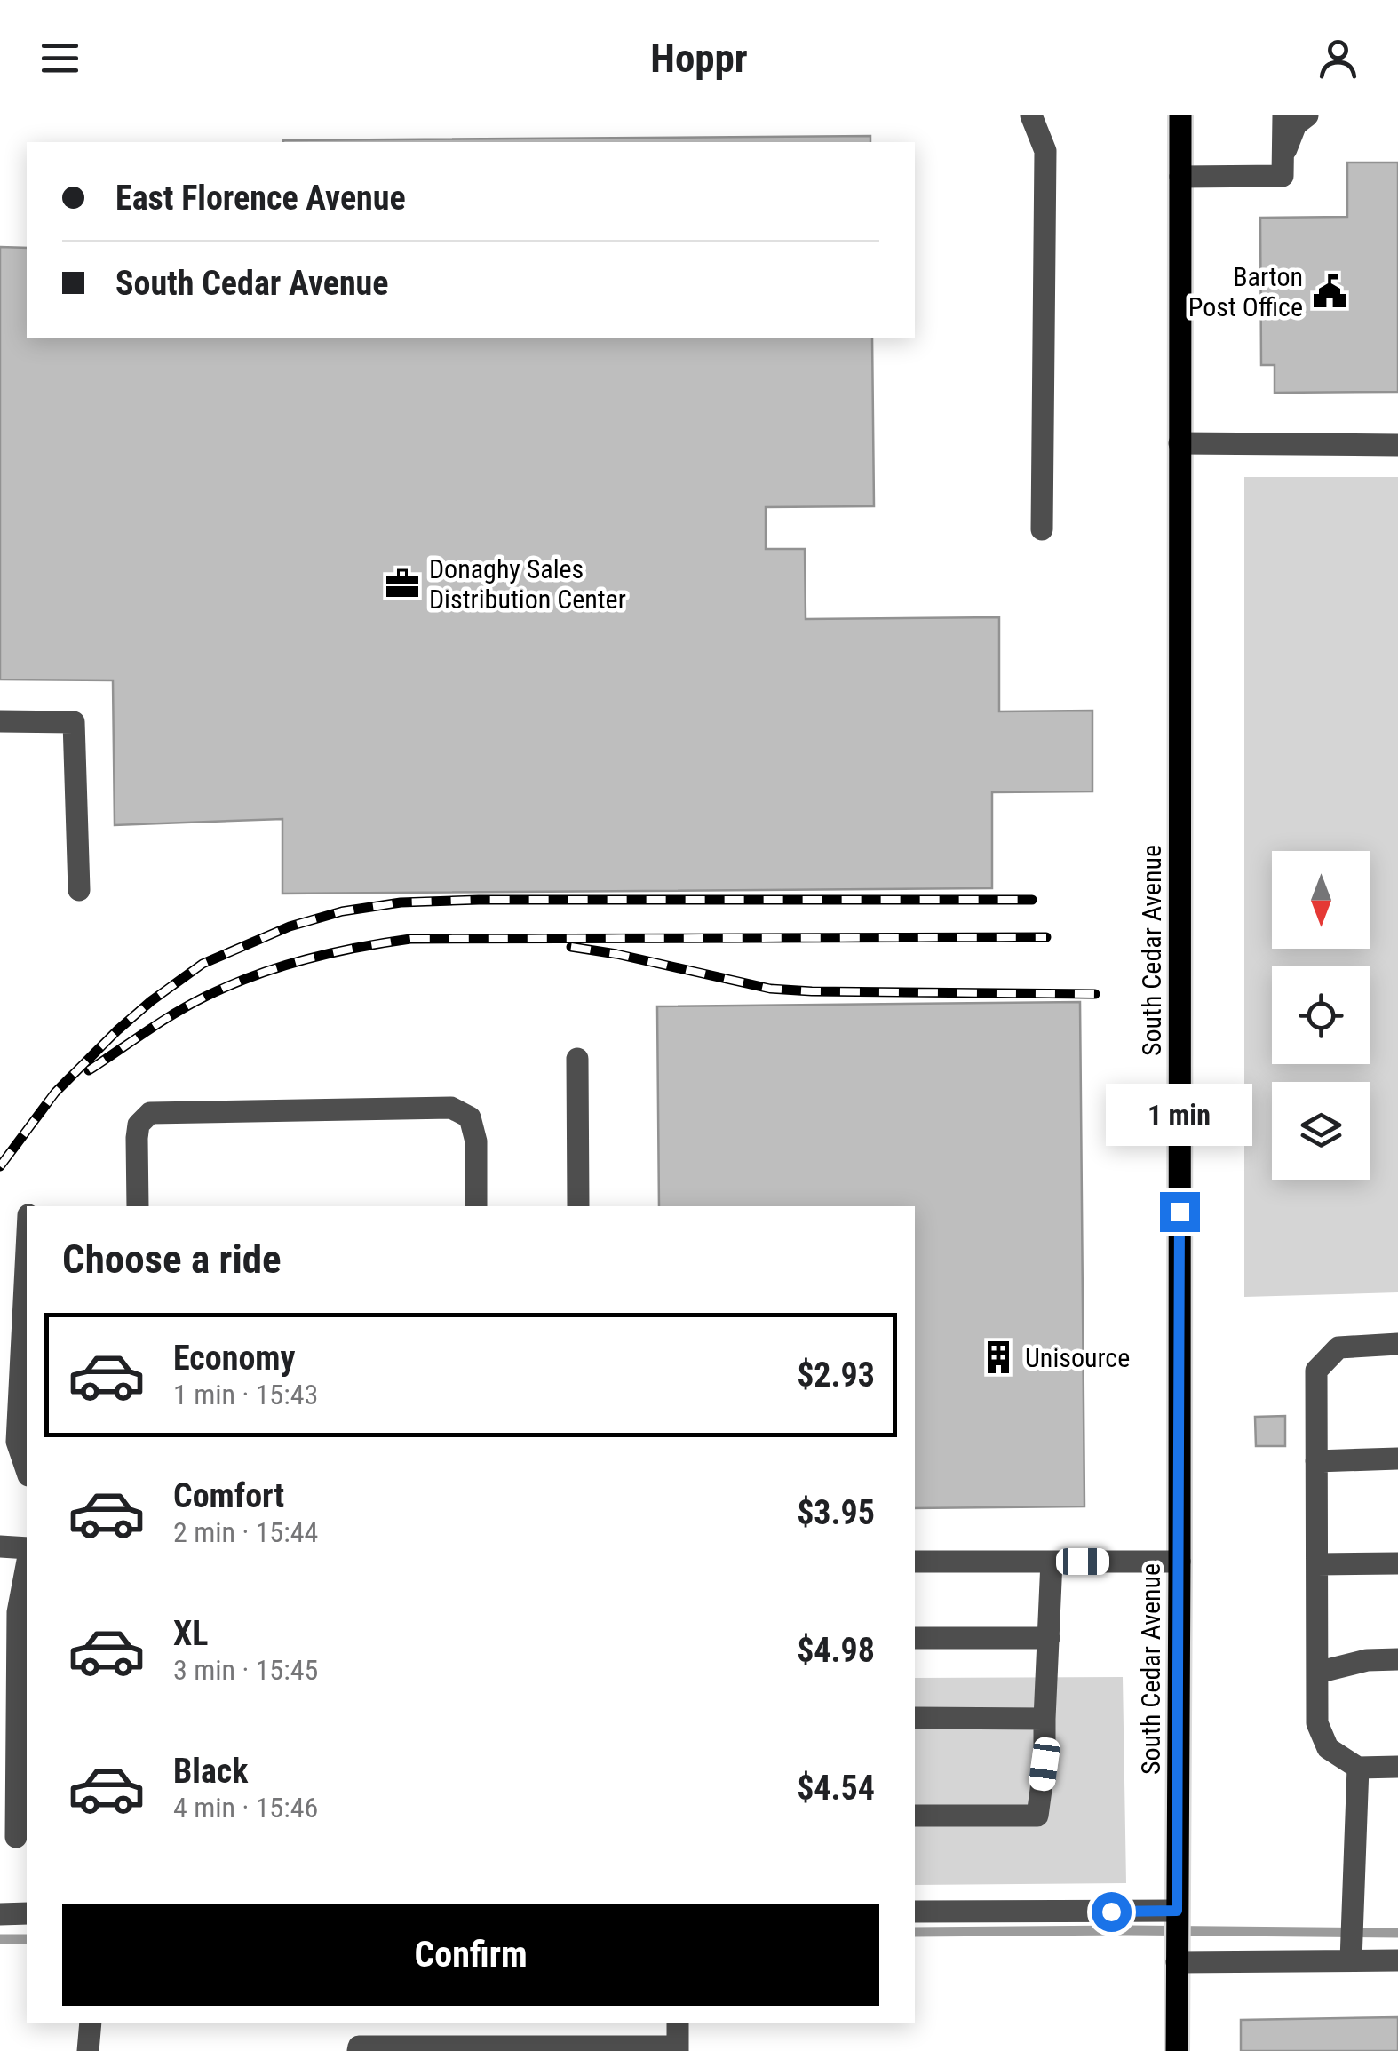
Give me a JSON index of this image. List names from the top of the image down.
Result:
{
  "streets": {
    "main road": ["South Cedar Avenue"]
  },
  "places": {
    "public building": ["Barton Post Office"],
    "office": ["Donaghy Sales Distribution Center"],
    "building": ["Unisource"]
  },
  "north": "bottom",
  "page": {
    "header": "Hoppr",
    "banner": ["East Florence Avenue", "South Cedar Avenue"],
    "bubble": "1 min",
    "heading": "Choose a ride",
    "list": [
      {
        "name": "Economy",
        "note": "1 min · 15:43",
        "value": "$2.93"
      },
      {
        "name": "Comfort",
        "note": "2 min · 15:44",
        "value": "$3.95"
      },
      {
        "name": "XL",
        "note": "3 min · 15:45",
        "value": "$4.98"
      },
      {
        "name": "Black",
        "note": "4 min · 15:46",
        "value": "$4.54"
      }
    ],
    "buttons": "Confirm"
  }
}
